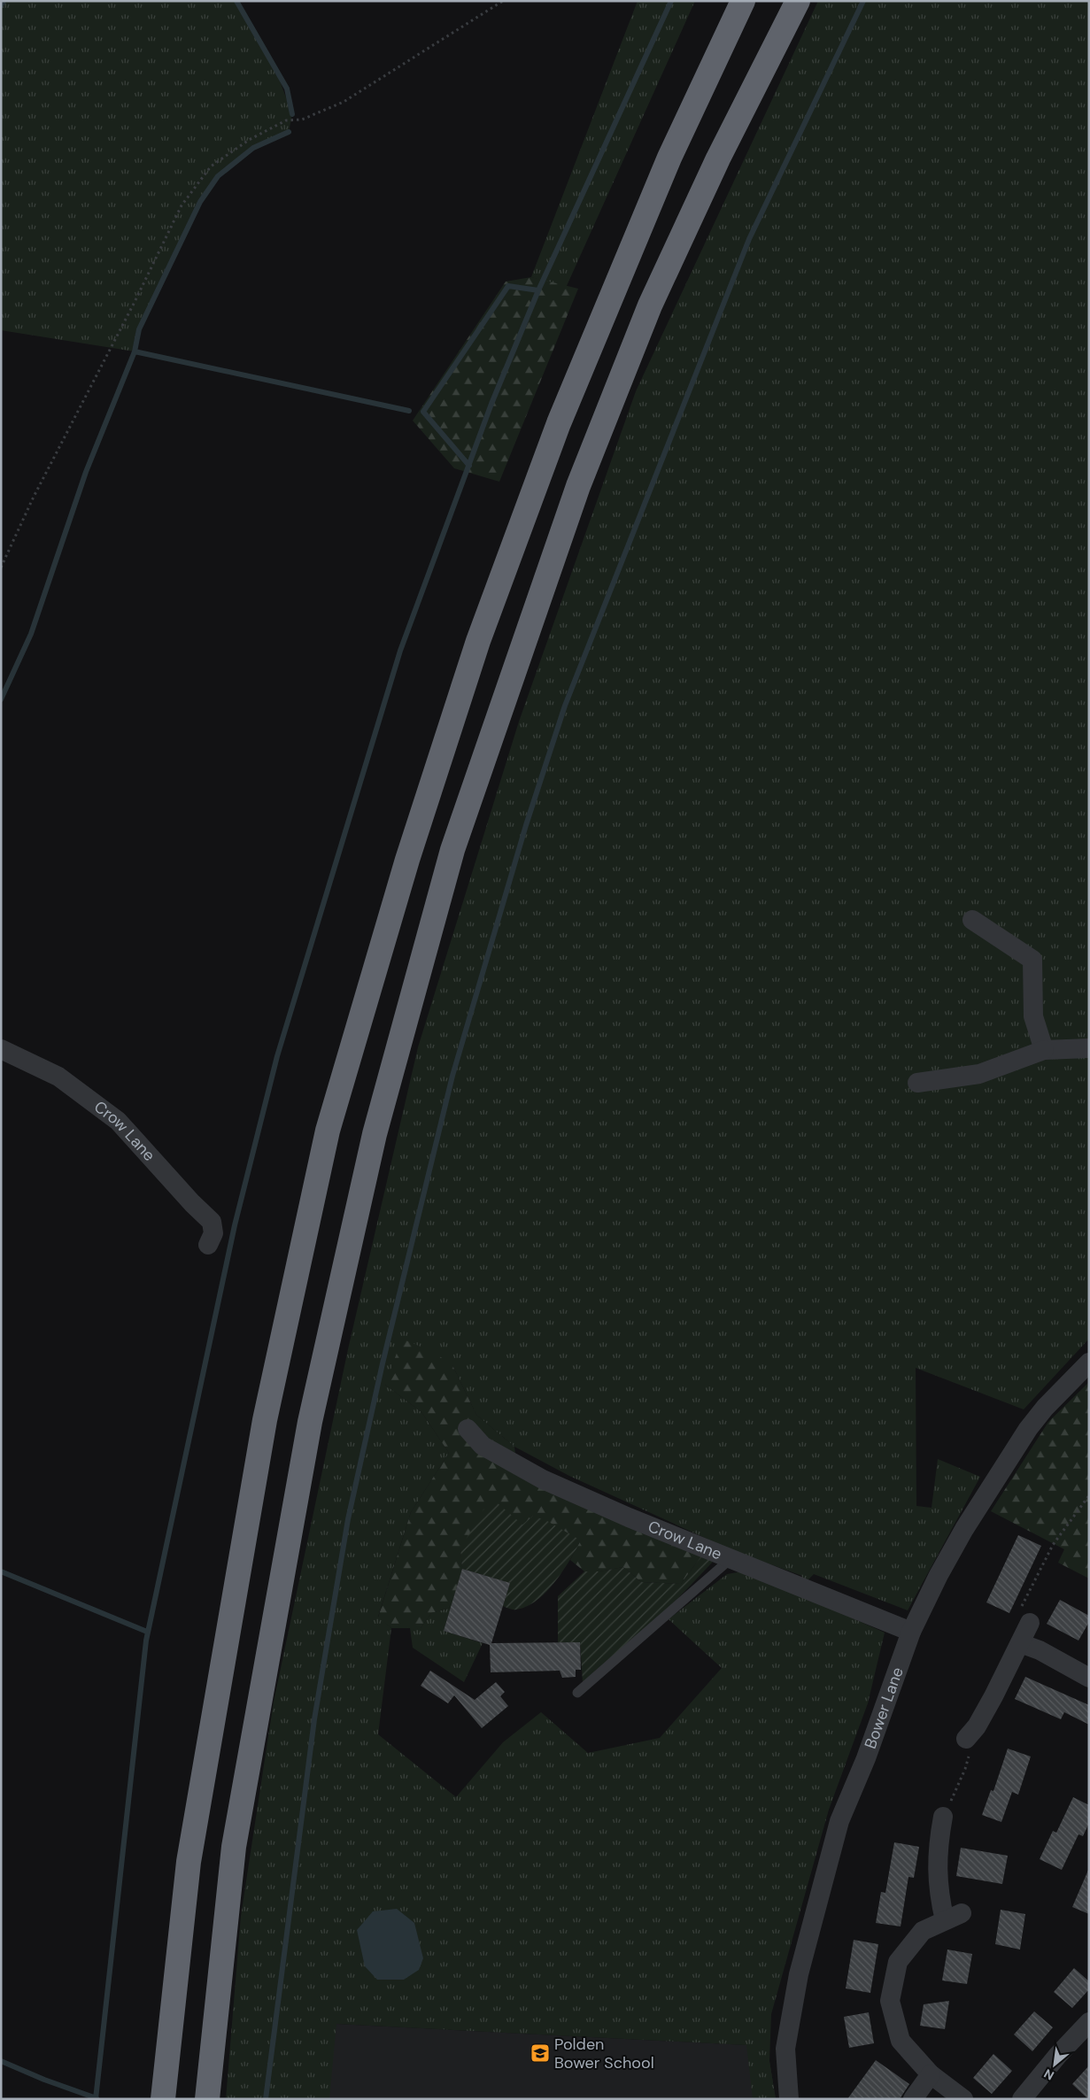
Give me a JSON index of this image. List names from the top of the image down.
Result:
{
  "streets": {
    "street": ["Crow Lane", "Bower Lane"]
  },
  "crossings": [
    ["Crow Lane", "Bower Lane"]
  ],
  "places": {
    "school or university": ["Polden Bower School"]
  },
  "north": "bottom left"
}
